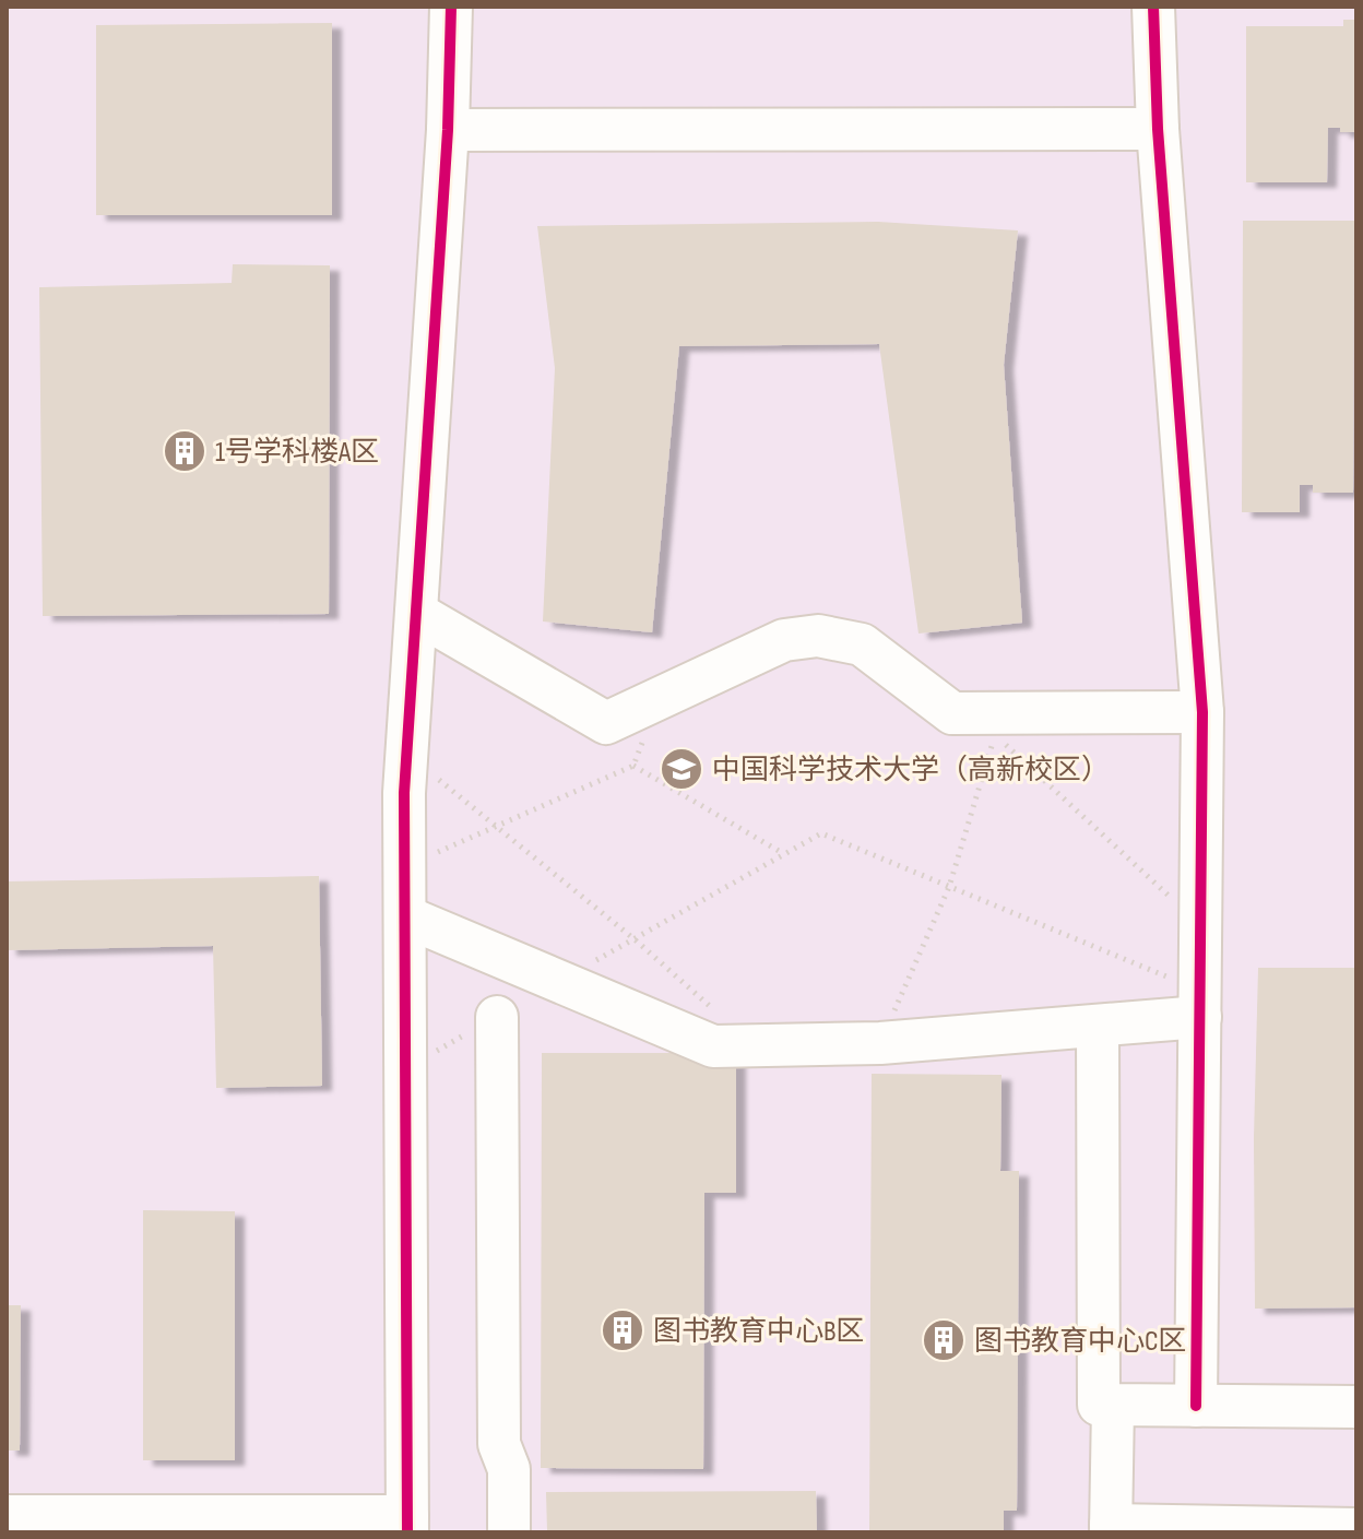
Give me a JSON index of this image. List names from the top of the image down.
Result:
{
  "places": {
    "building": ["1号学科楼A区", "图书教育中心B区", "图书教育中心C区"],
    "school or university": ["中国科学技术大学（高新校区）"]
  }
}
